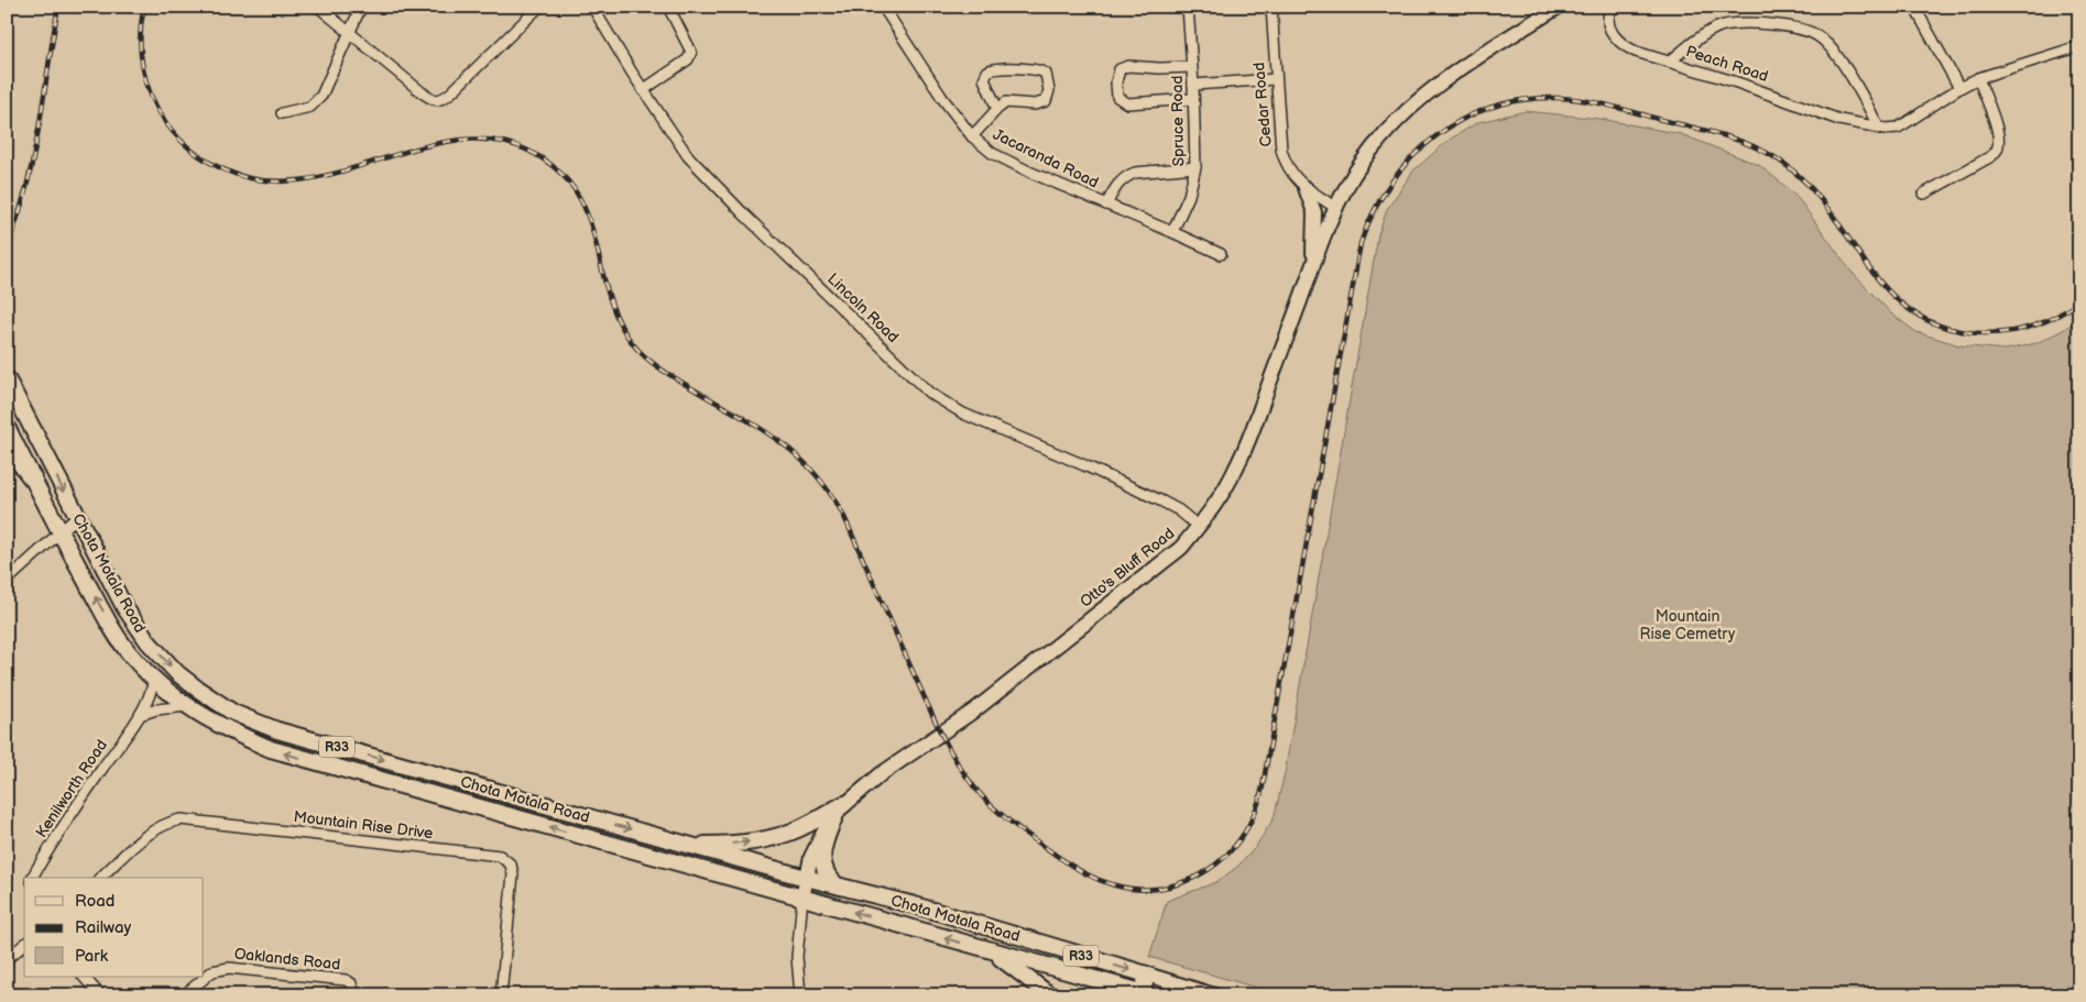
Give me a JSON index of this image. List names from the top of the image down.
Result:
{
  "streets": {
    "main road": ["Otto's Bluff Road", "Chota Motala Road", "R33"],
    "street": [
      "Peach Road",
      "Cedar Road",
      "Spruce Road",
      "Jacaranda Road",
      "Lincoln Road",
      "Kenilworth Road",
      "Mountain Rise Drive",
      "Oaklands Road"
    ]
  },
  "crossings": [
    ["Cedar Road", "Otto's Bluff Road"],
    ["Spruce Road", "Jacaranda Road"],
    ["Lincoln Road", "Otto's Bluff Road"],
    ["Otto's Bluff Road", "Chota Motala Road"],
    ["Chota Motala Road", "R33"],
    ["Chota Motala Road", "Kenilworth Road"]
  ],
  "parks": ["Mountain Rise Cemetry"],
  "legend": ["Road", "Railway", "Park"]
}
